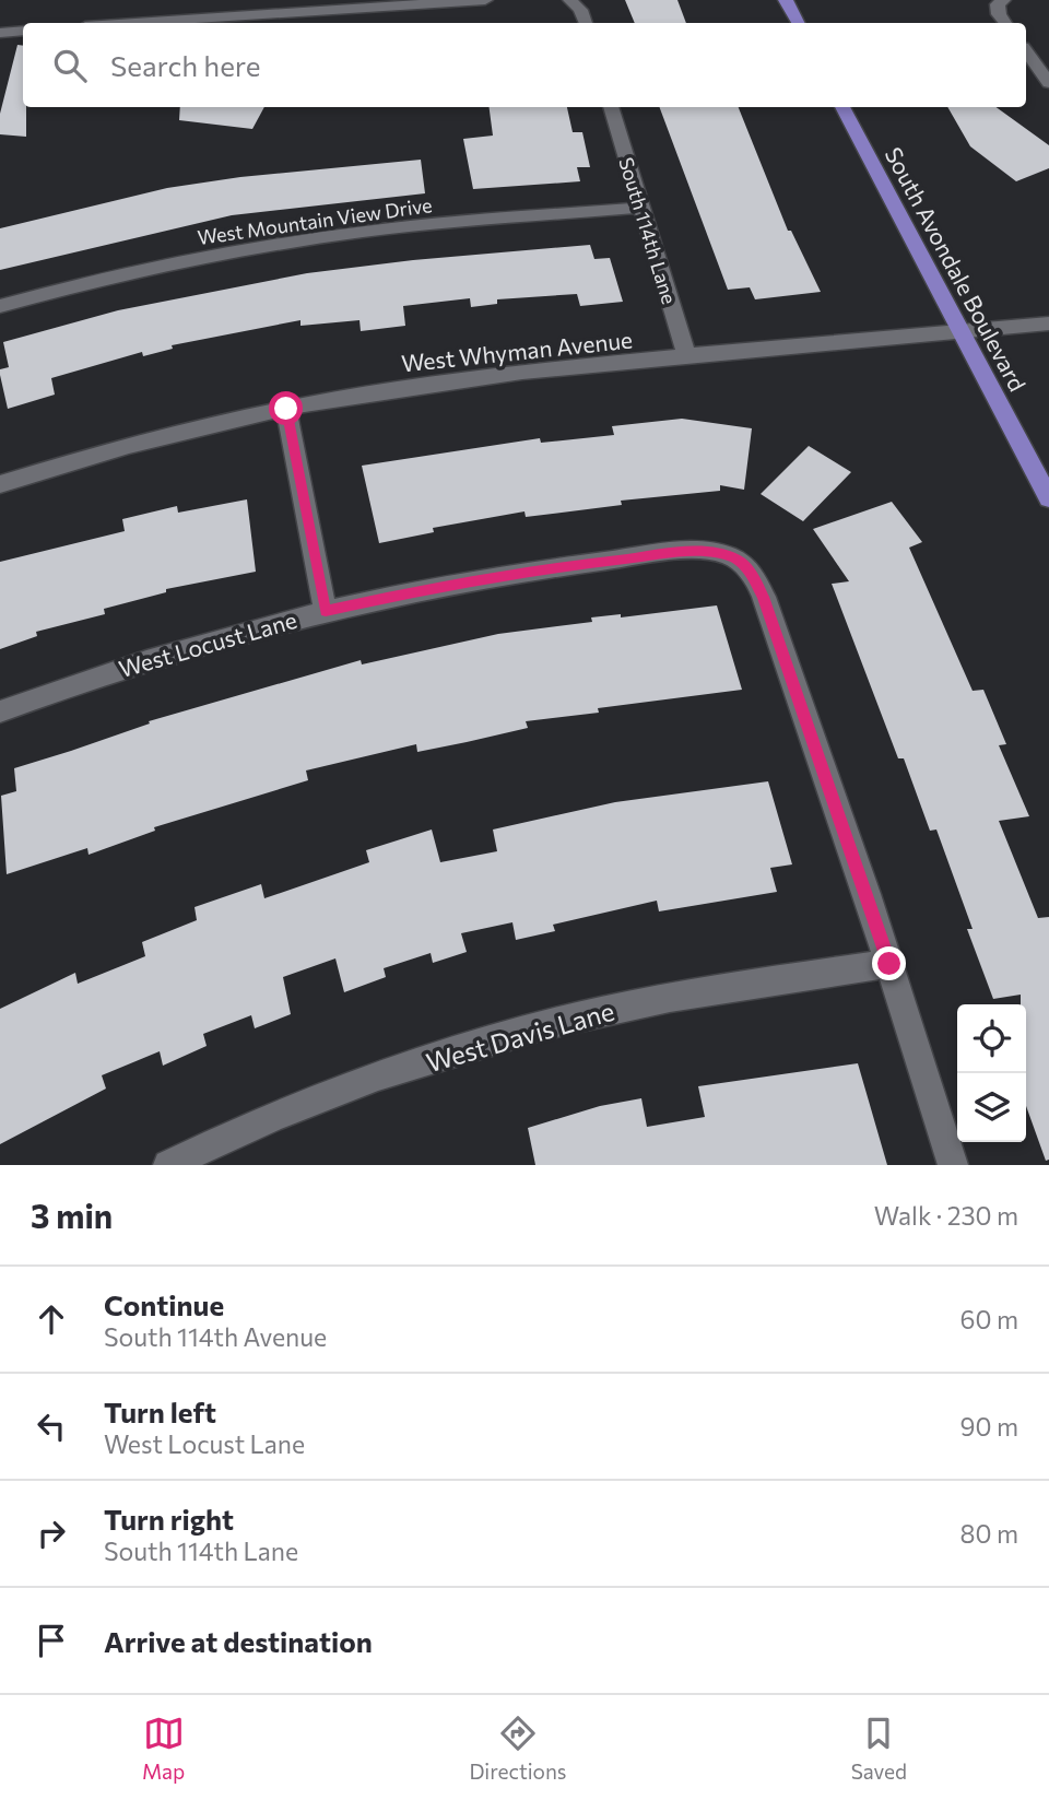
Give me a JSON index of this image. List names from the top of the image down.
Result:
{
  "streets": {
    "main road": ["South Avondale Boulevard"],
    "street": [
      "West Mountain View Drive",
      "South 114th Lane",
      "West Whyman Avenue",
      "West Locust Lane",
      "West Davis Lane"
    ]
  },
  "crossings": [
    ["West Mountain View Drive", "South 114th Lane"],
    ["South 114th Lane", "West Whyman Avenue"],
    ["South Avondale Boulevard", "West Whyman Avenue"],
    ["West Locust Lane", "West Davis Lane"]
  ],
  "page": {
    "search": "Search here",
    "heading": ["3 min", "Walk · 230 m"],
    "list": [
      ["Continue", "South 114th Avenue", "60 m"],
      ["Turn left", "West Locust Lane", "90 m"],
      ["Turn right", "South 114th Lane", "80 m"],
      "Arrive at destination"
    ],
    "nav": ["Map", "Directions", "Saved"]
  }
}
